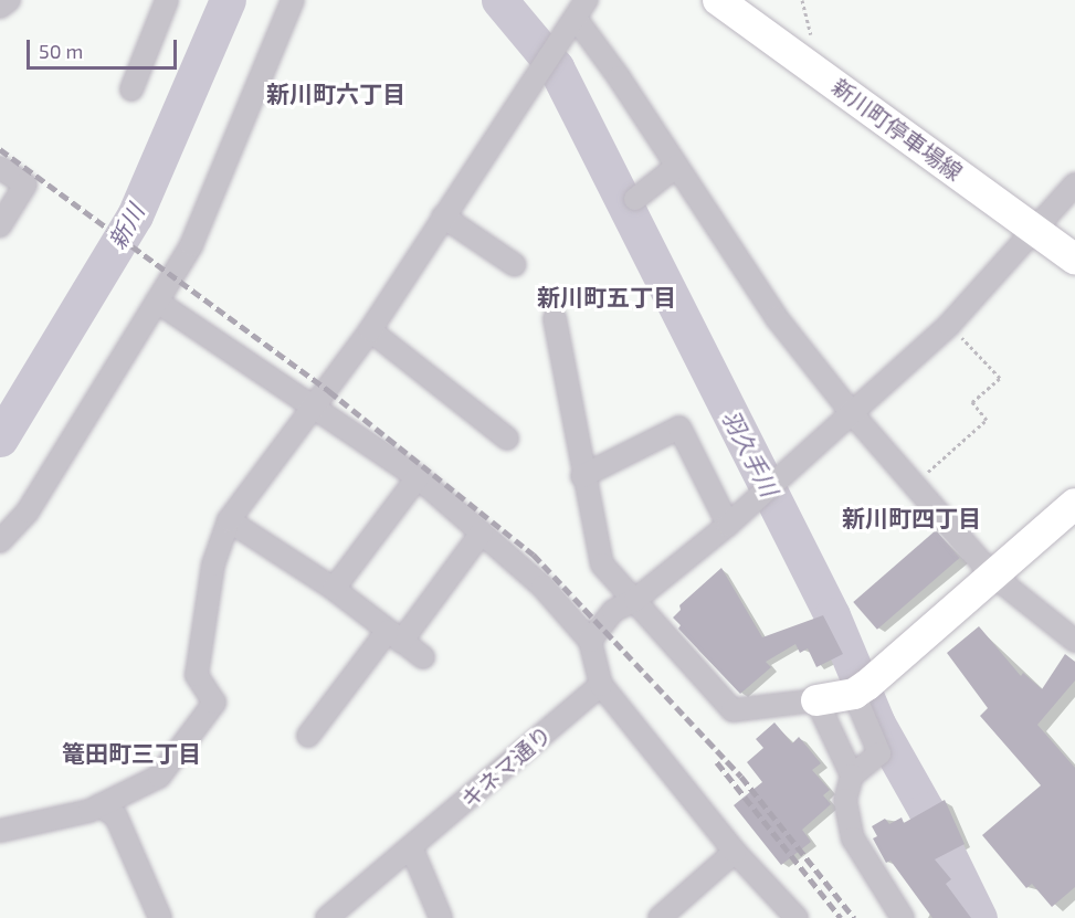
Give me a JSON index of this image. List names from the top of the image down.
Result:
{
  "streets": {
    "main road": ["新川町停車場線"],
    "street": ["キネマ通り"]
  },
  "districts": [
    "新川町六丁目",
    "新川町五丁目",
    "新川町四丁目",
    "篭田町三丁目"
  ],
  "water": ["新川", "羽久手川"],
  "scale_bar": "50 m"
}
